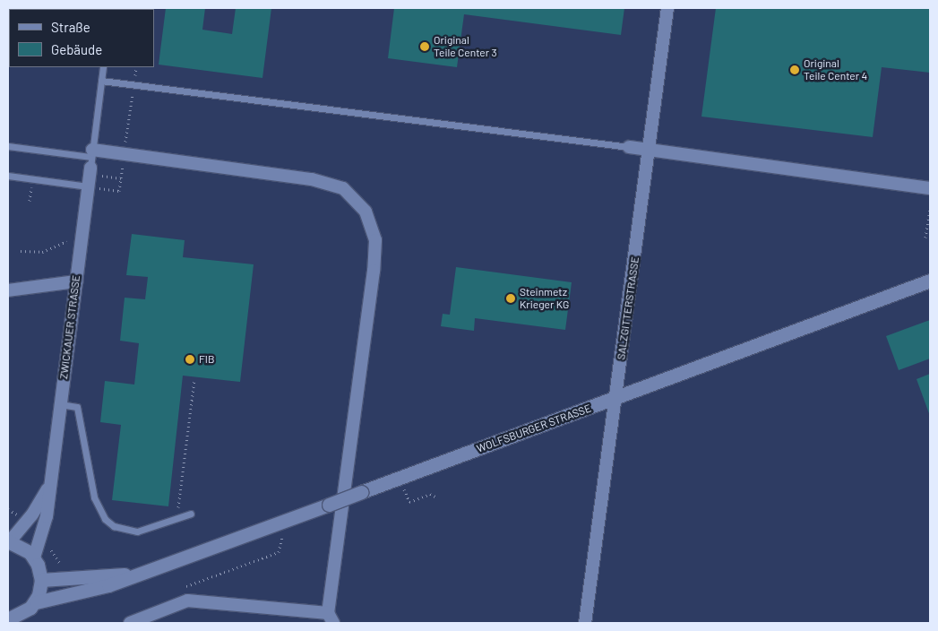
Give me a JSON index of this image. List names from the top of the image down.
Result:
{
  "streets": {
    "street": ["SALZGITTERSTRASSE", "ZWICKAUER STRASSE", "WOLFSBURGER STRASSE"]
  },
  "crossings": [
    ["SALZGITTERSTRASSE", "WOLFSBURGER STRASSE"]
  ],
  "places": [
    "Original Teile Center 3",
    "Original Teile Center 4",
    "Steinmetz Krieger KG",
    "FIB"
  ],
  "legend": ["Straße", "Gebäude"]
}
